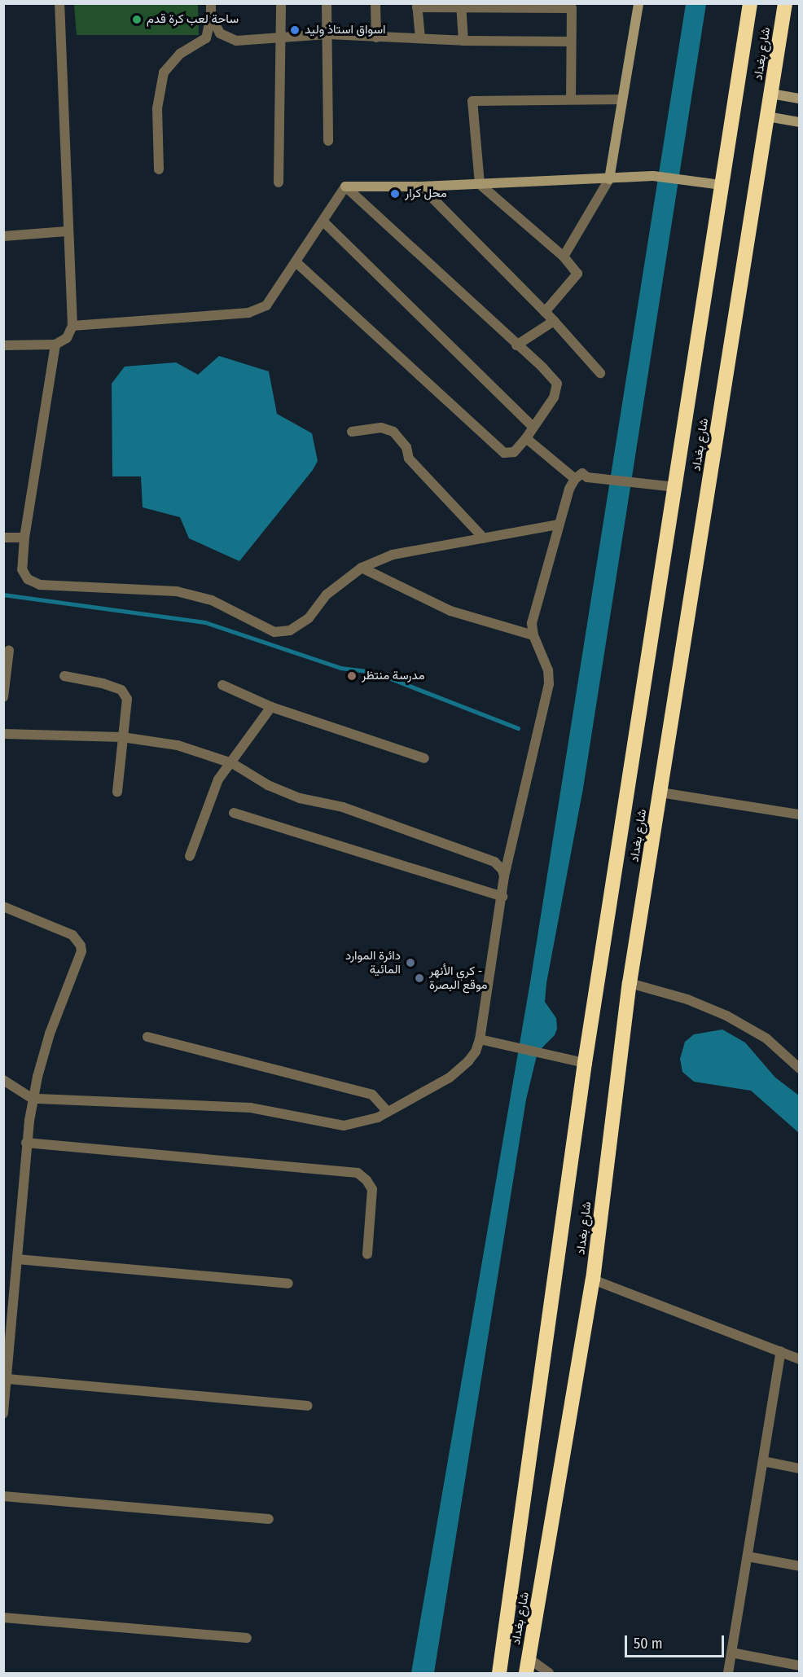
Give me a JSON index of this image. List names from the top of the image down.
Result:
{
  "streets": {
    "highway": ["شارع بغداد"]
  },
  "places": [
    "ساحة لعب كرة قدم",
    "اسواق استاذ وليد",
    "محل كرار",
    "مدرسة منتظر",
    "دائرة الموارد المائية",
    "كري الأنهر - موقع البصرة"
  ],
  "scale_bar": "50 m"
}
